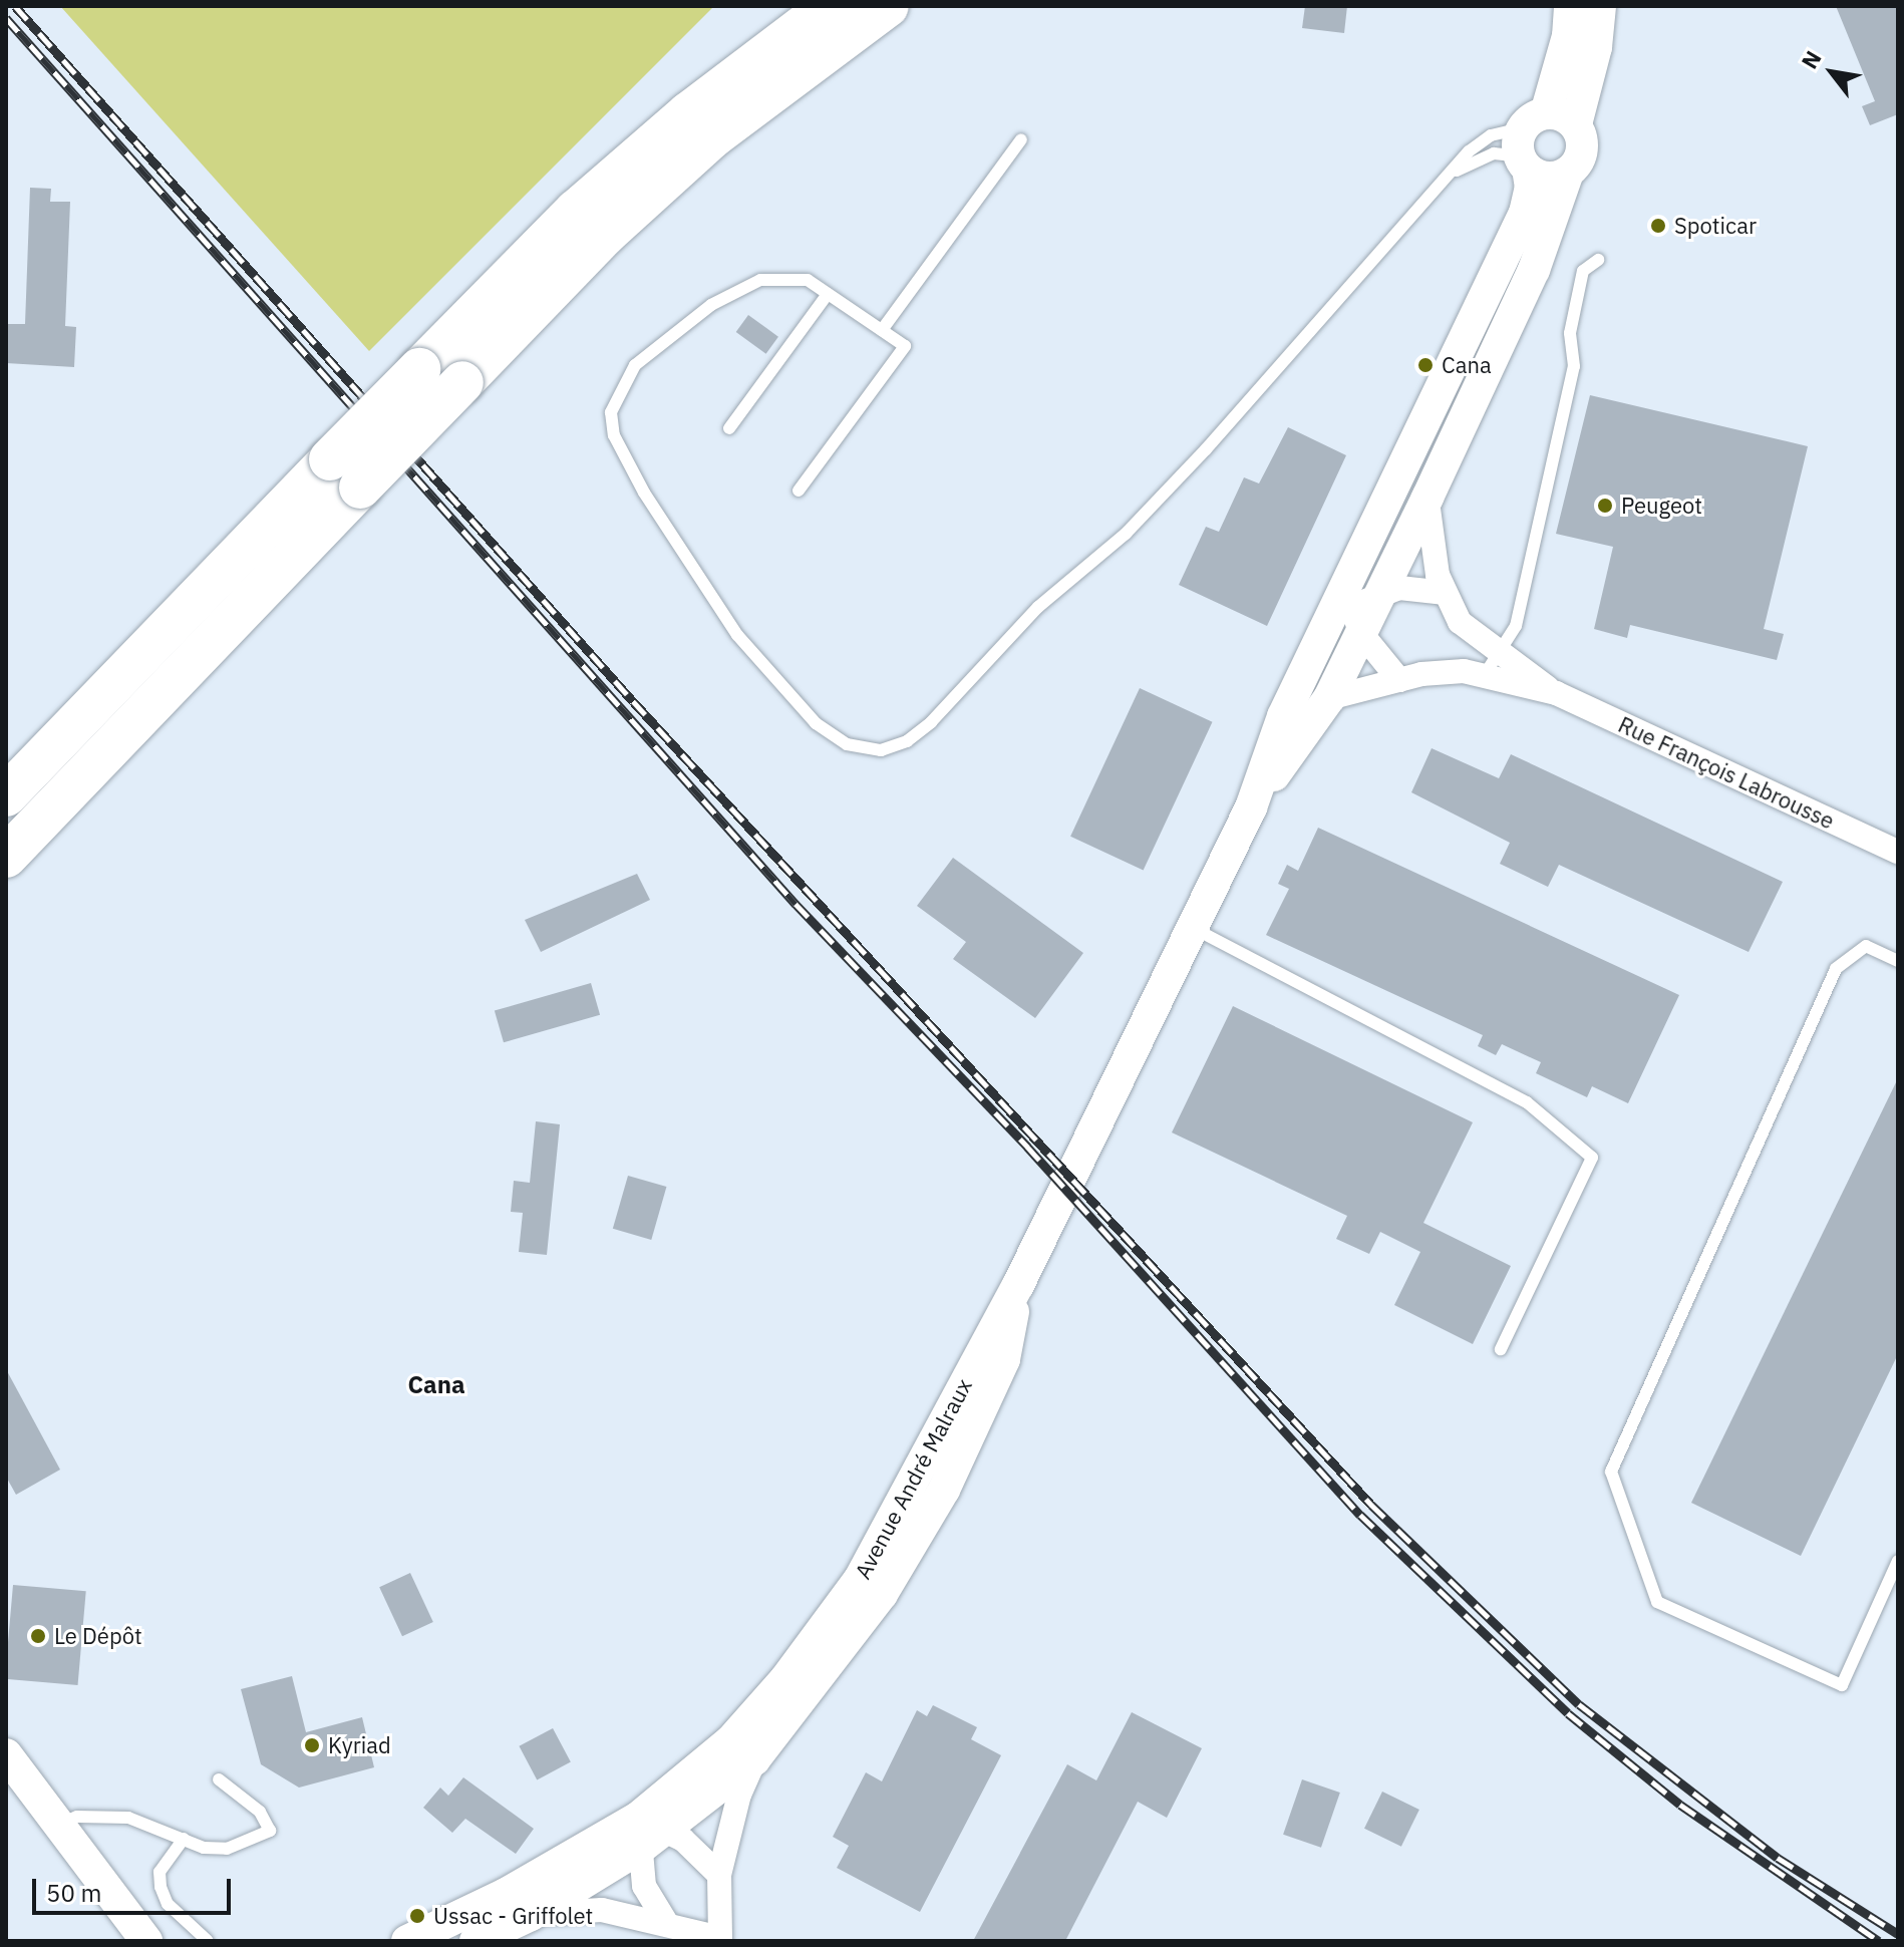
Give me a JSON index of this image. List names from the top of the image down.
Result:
{
  "streets": {
    "street": ["Rue François Labrousse", "Avenue André Malraux"]
  },
  "crossings": [
    ["Rue François Labrousse", "Avenue André Malraux"]
  ],
  "districts": ["Cana"],
  "places": [
    "Spoticar",
    "Cana",
    "Peugeot",
    "Le Dépôt",
    "Kyriad",
    "Ussac - Griffolet"
  ],
  "scale_bar": "50 m",
  "north": "top left"
}
